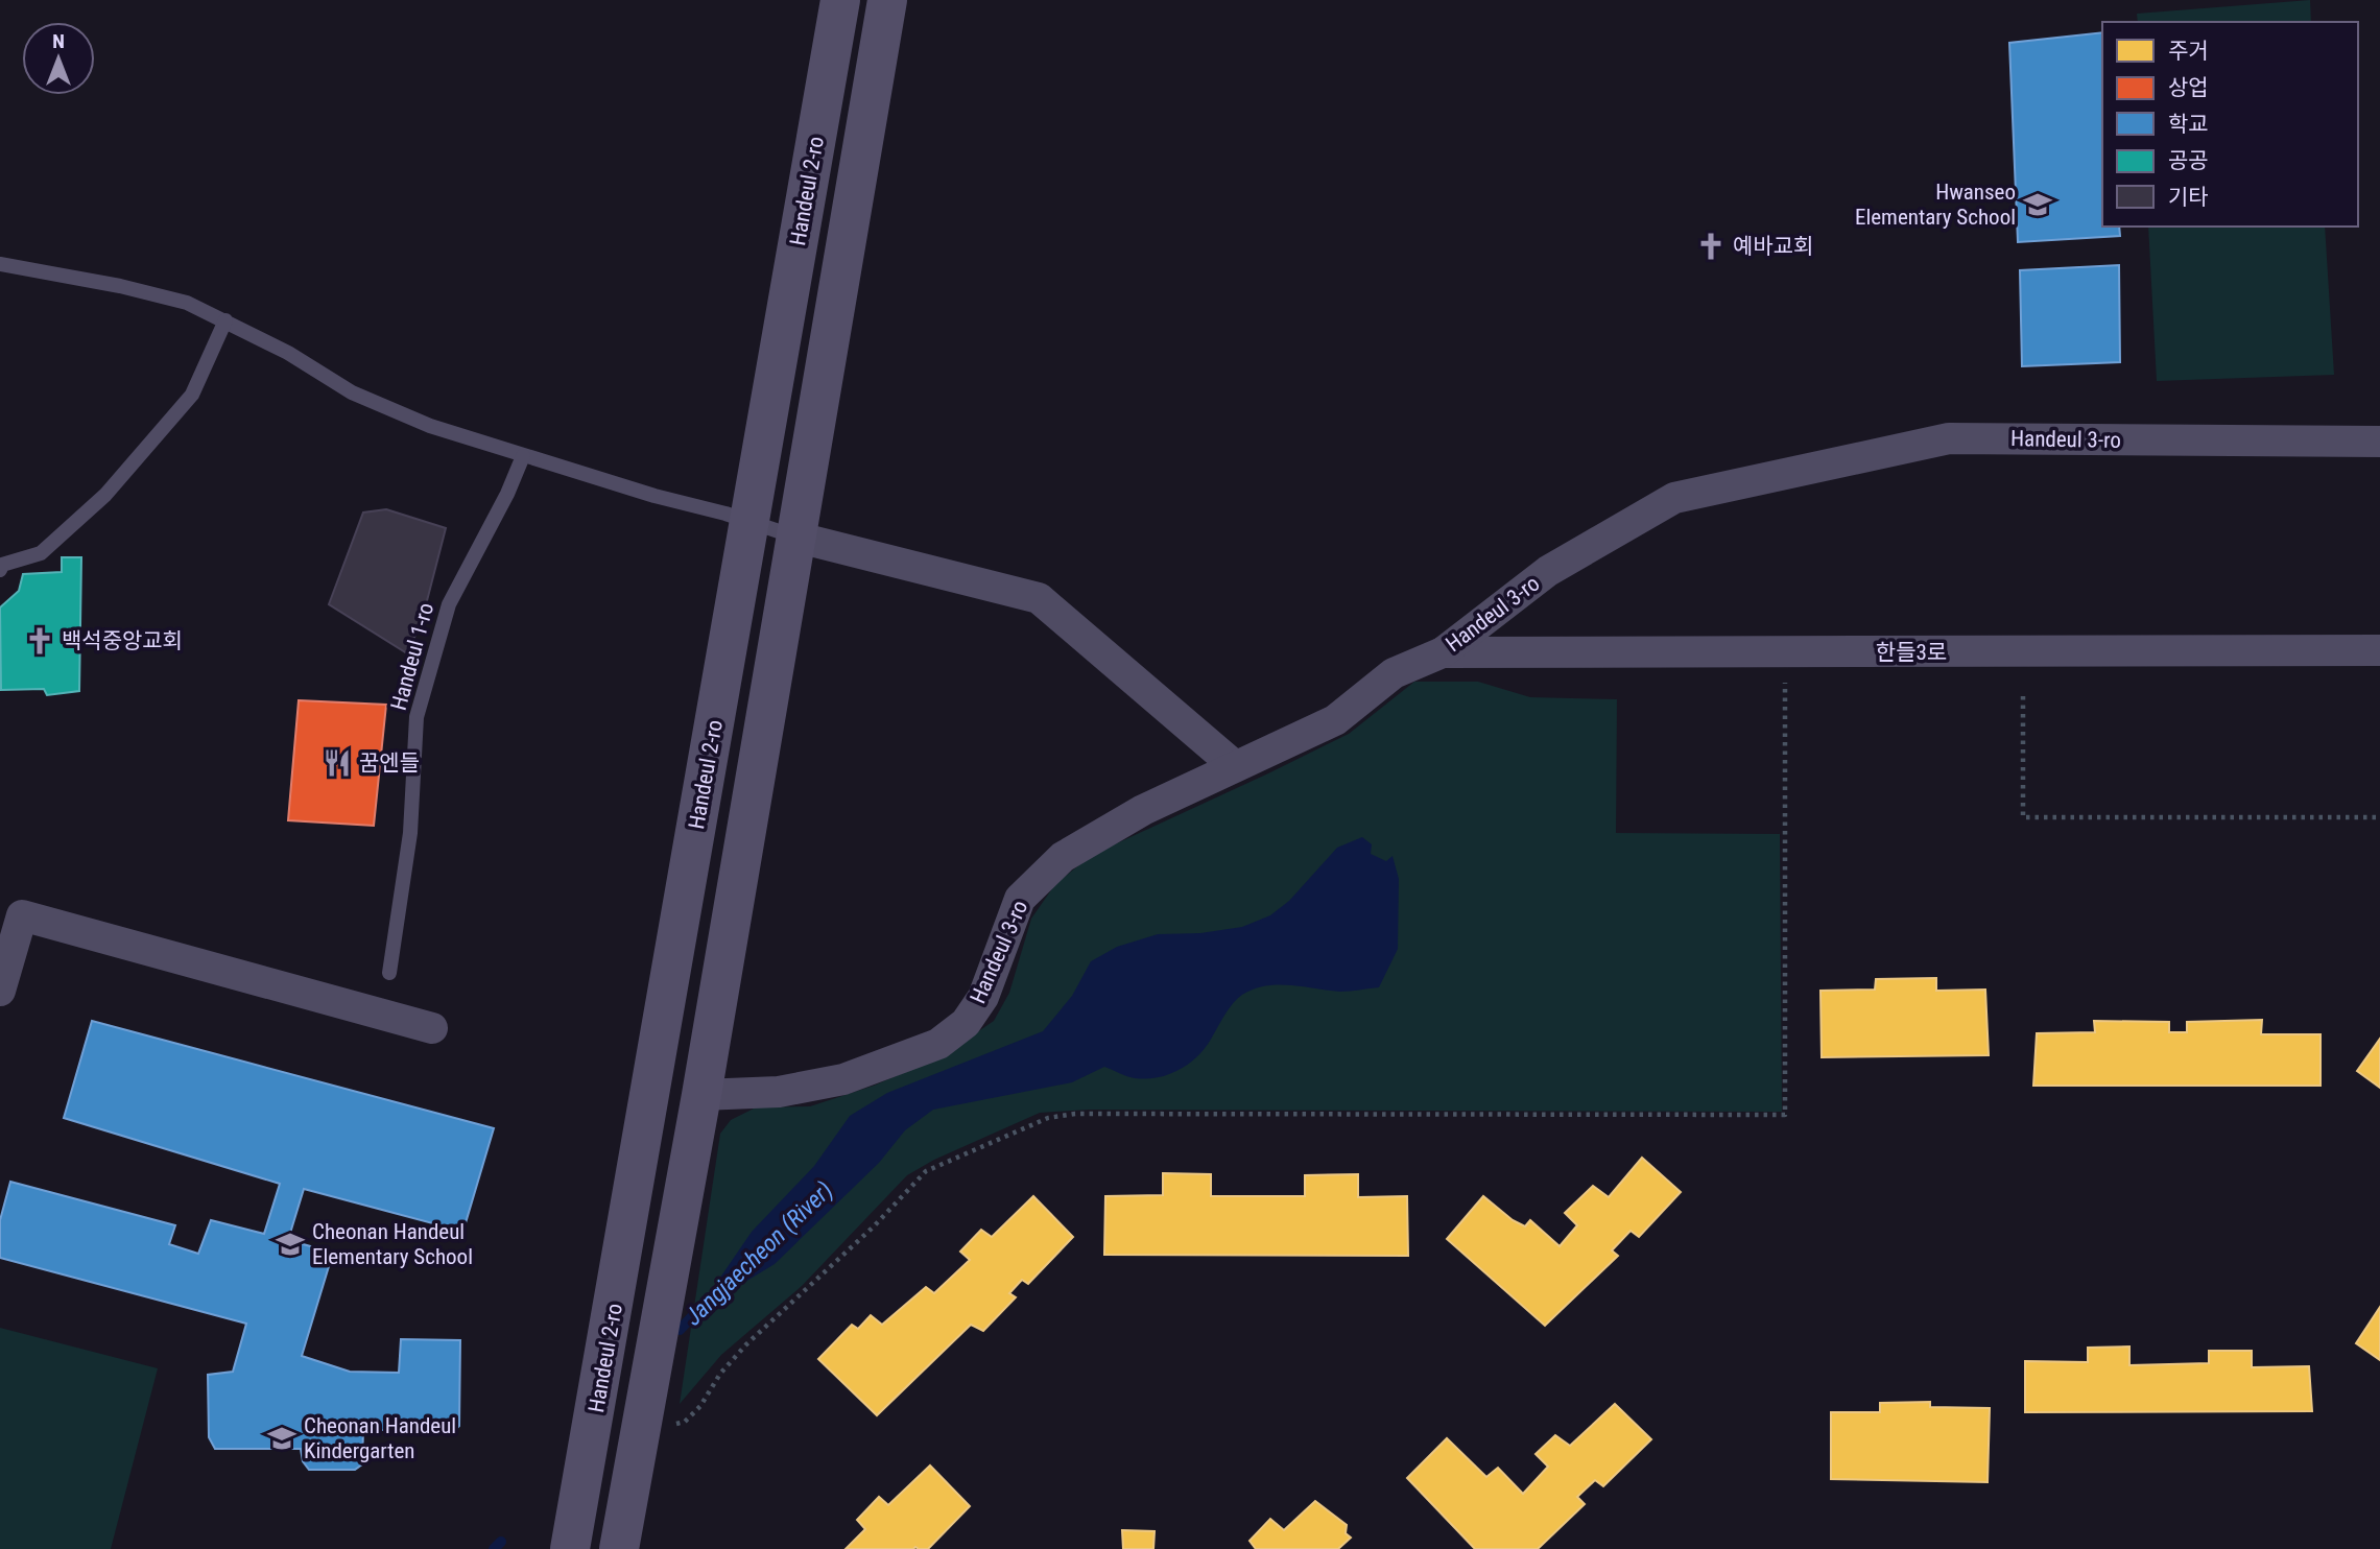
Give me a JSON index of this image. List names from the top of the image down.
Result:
{
  "streets": {
    "street": ["Handeul 2-ro", "Handeul 3-ro", "한들3로"],
    "lane": ["Handeul 1-ro"]
  },
  "crossings": [
    ["Handeul 2-ro", "Handeul 3-ro"],
    ["Handeul 3-ro", "한들3로"]
  ],
  "water": ["Jangjaecheon (River)"],
  "places": {
    "school or university": ["Hwanseo Elementary School", "Cheonan Handeul Elementary School", "Cheonan Handeul Kindergarten"],
    "church": ["예바교회", "백석중앙교회"],
    "restaurant": ["꿈엔들"]
  },
  "legend": [
    "주거",
    "상업",
    "학교",
    "공공",
    "기타"
  ],
  "north": "top"
}
